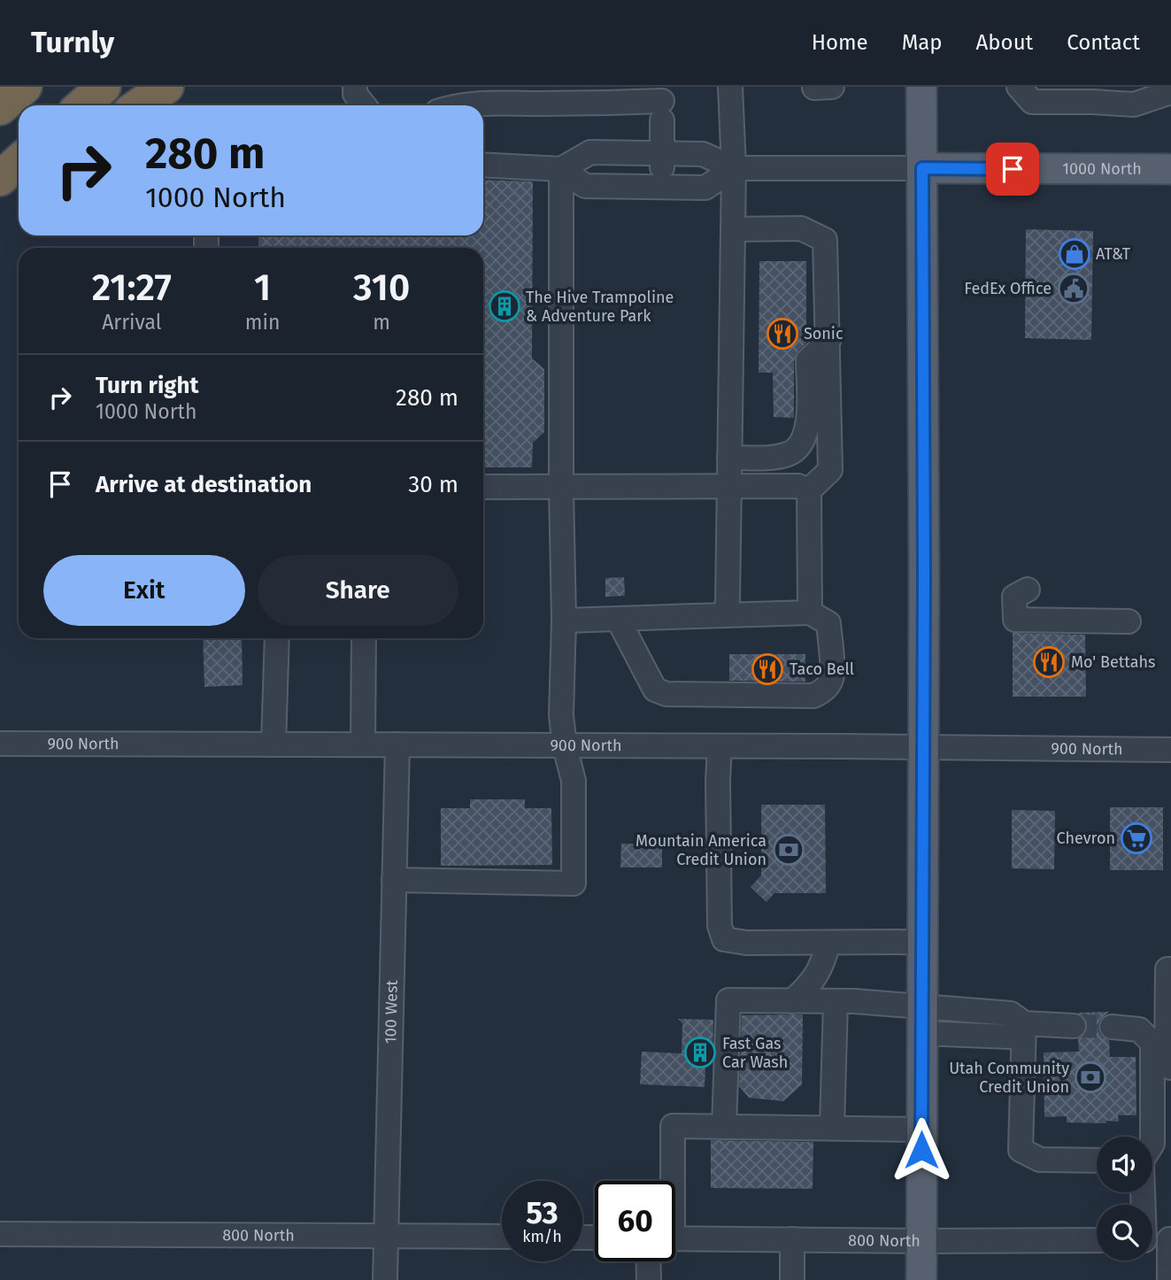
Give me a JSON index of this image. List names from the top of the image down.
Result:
{
  "streets": {
    "main road": ["1000 North"],
    "street": ["900 North", "100 West", "800 North"]
  },
  "crossings": [
    ["900 North", "100 West"],
    ["100 West", "800 North"]
  ],
  "places": {
    "shop": ["AT&T"],
    "public building": ["FedEx Office"],
    "building": ["The Hive Trampoline & Adventure Park", "Fast Gas Car Wash"],
    "restaurant": ["Sonic", "Mo' Bettahs", "Taco Bell"],
    "supermarket": ["Chevron"],
    "bank": ["Mountain America Credit Union", "Utah Community Credit Union"]
  },
  "page": {
    "header": "Turnly",
    "nav": [
      "Home",
      "Map",
      "About",
      "Contact"
    ],
    "turn": ["280 m", "1000 North"],
    "eta": [
      "21:27",
      "Arrival",
      "1",
      "min",
      "310",
      "m"
    ],
    "list": [
      {
        "name": "Turn right",
        "note": "1000 North",
        "value": "280 m"
      },
      {
        "name": "Arrive at destination",
        "value": "30 m"
      }
    ],
    "buttons": ["Exit", "Share"],
    "speed": "53 km/h",
    "limit": "60"
  }
}
